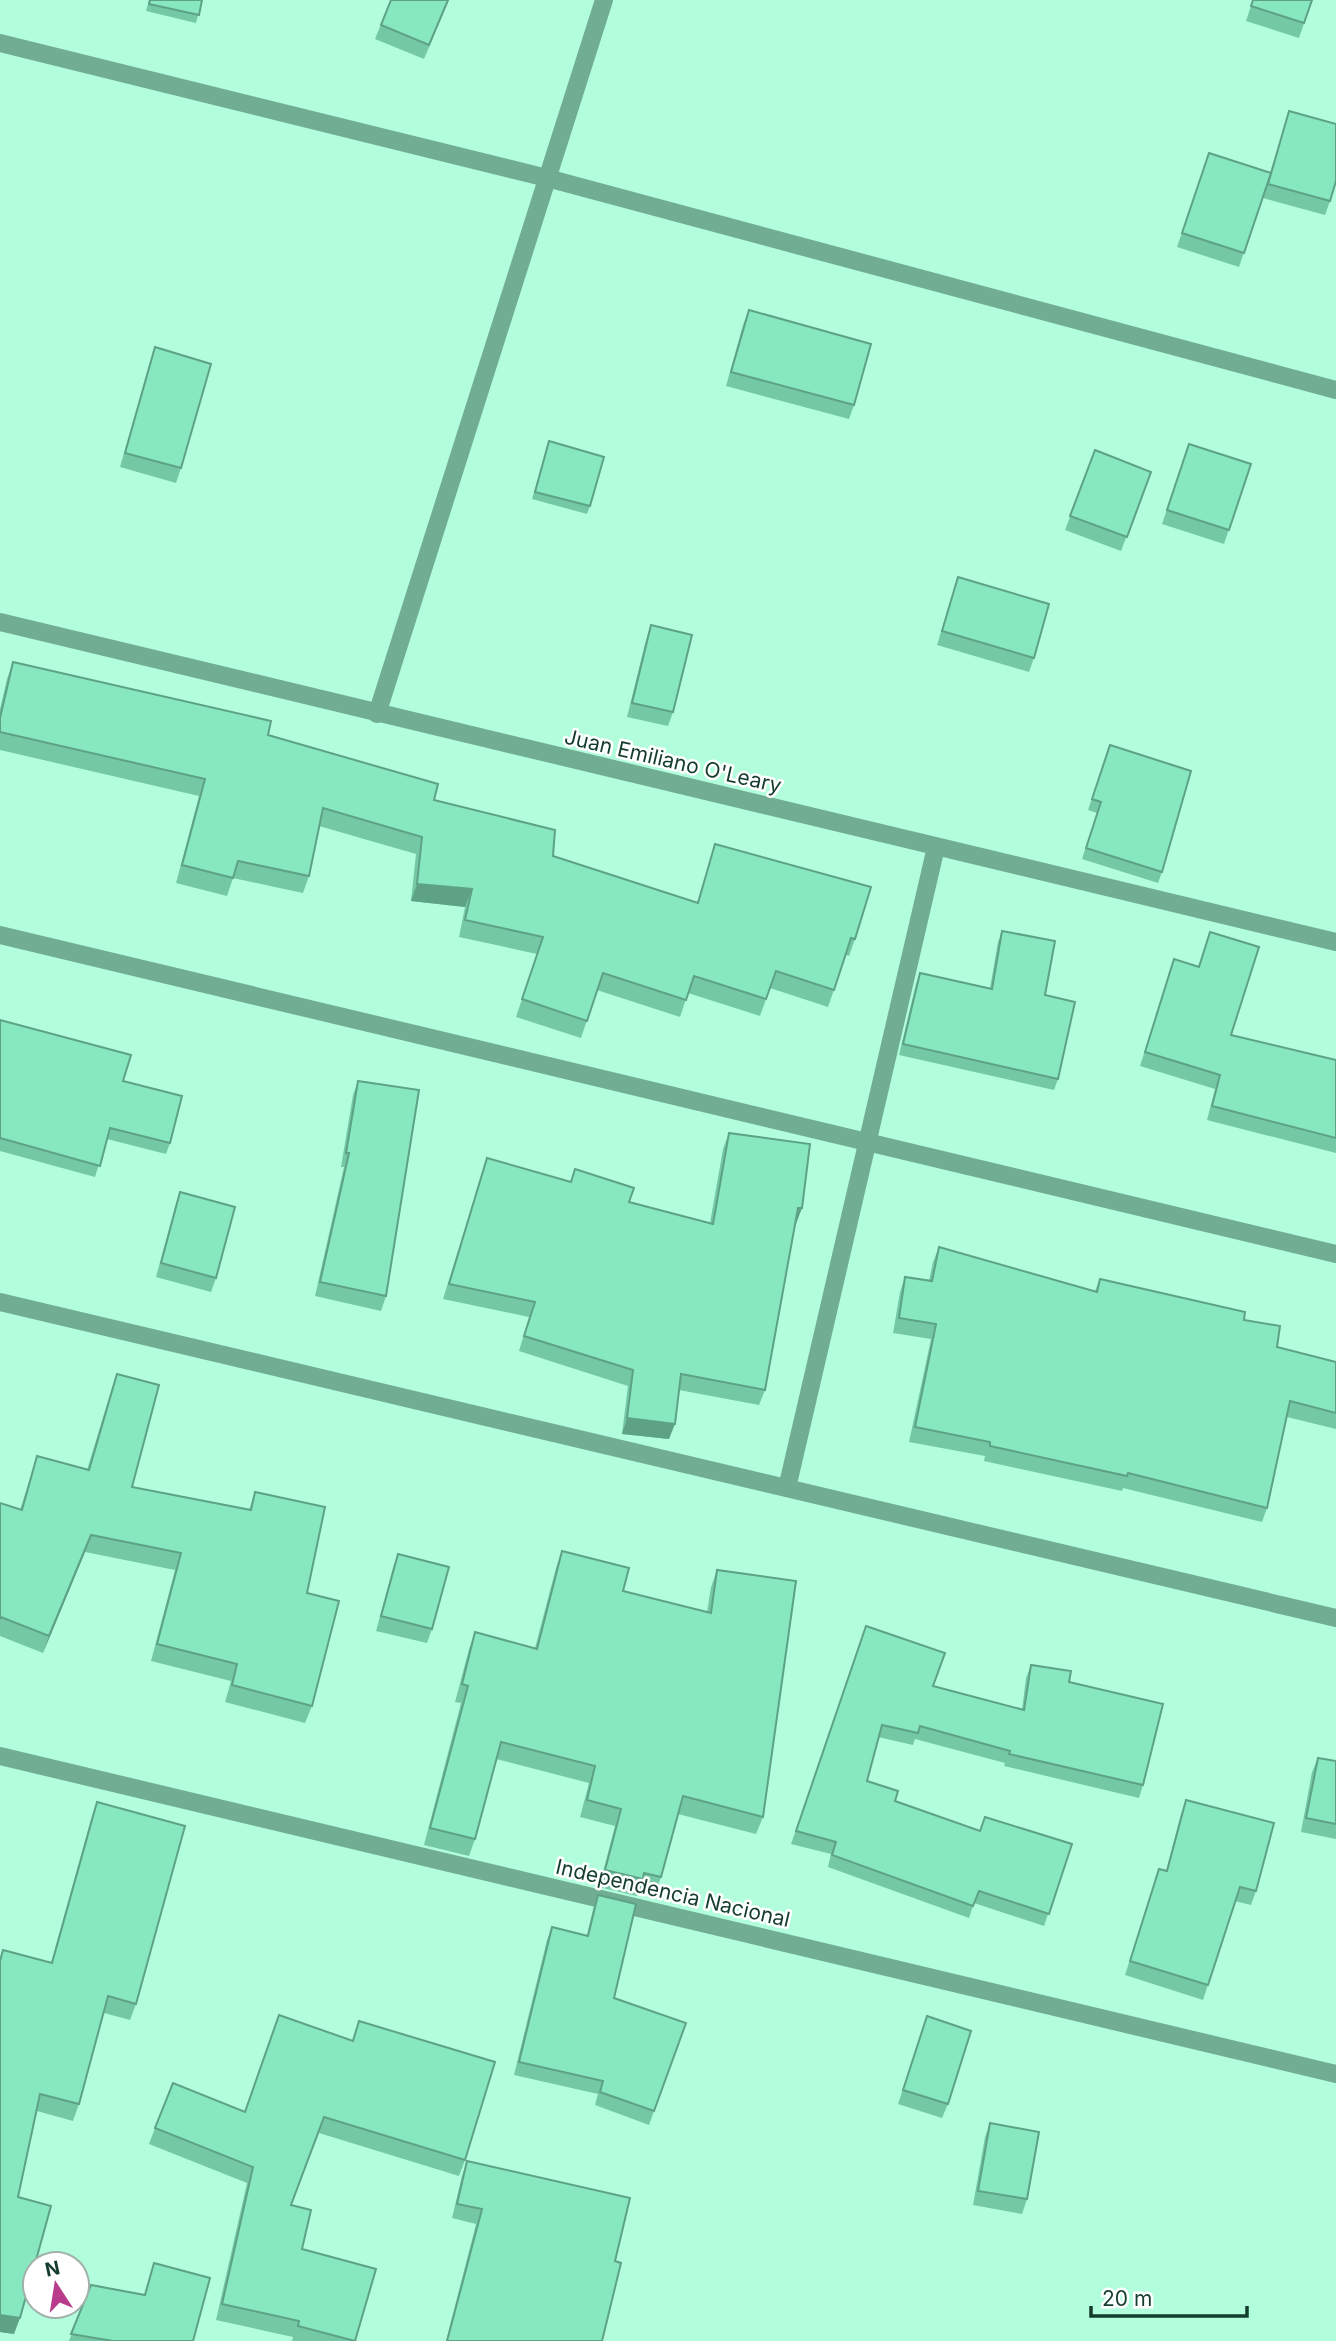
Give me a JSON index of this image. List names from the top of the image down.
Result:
{
  "streets": {
    "street": ["Juan Emiliano O'Leary", "Independencia Nacional"]
  },
  "scale_bar": "20 m",
  "north": "top"
}
